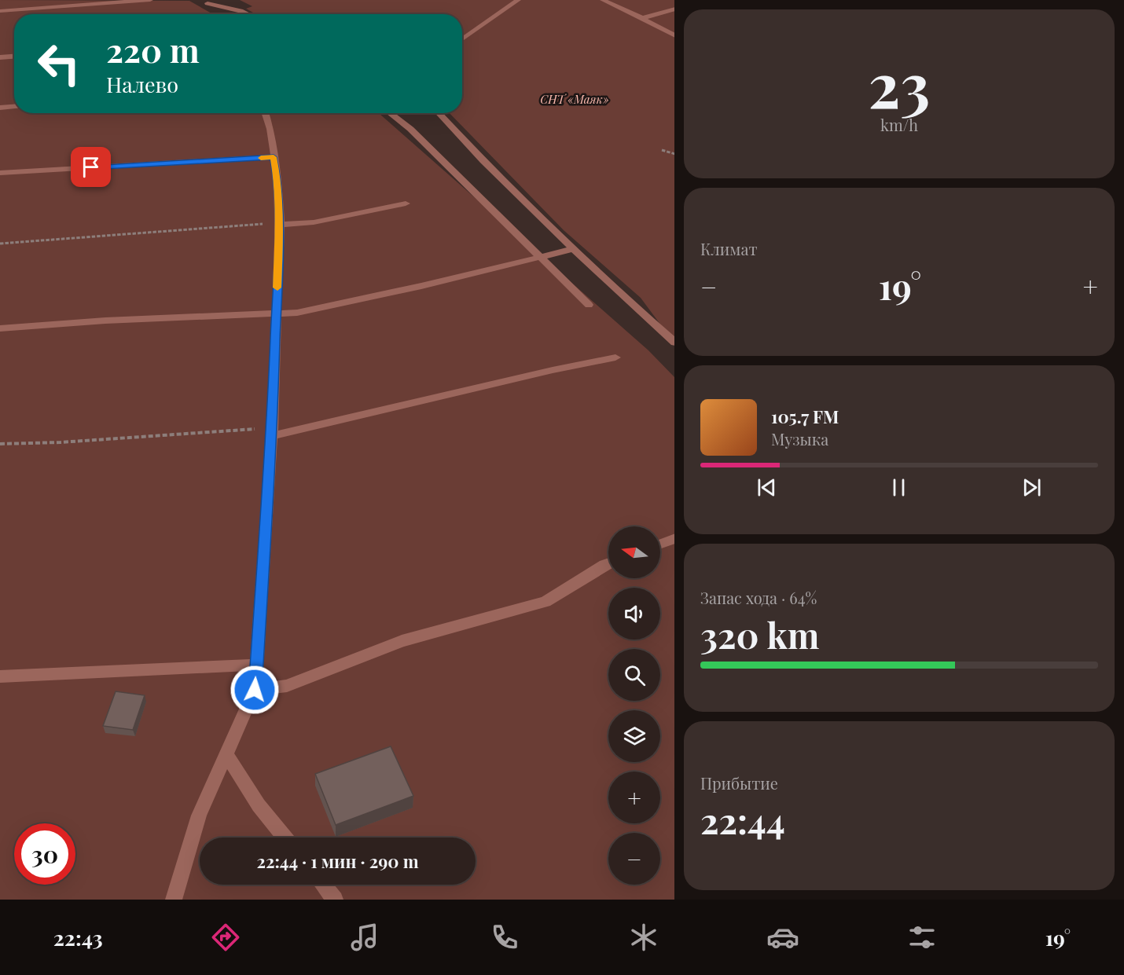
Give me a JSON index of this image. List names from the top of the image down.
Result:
{
  "parks": ["СНТ «Маяк»"],
  "north": "left",
  "page": {
    "tile": [
      ["23", "km/h"],
      "Климат",
      ["Запас хода · 64%", "320 km"],
      ["Прибытие", "22:44"]
    ],
    "turn": ["220 m", "Налево"],
    "heat": ["−", "19°", "+"],
    "song": ["105.7 FM", "Музыка"],
    "map_buttons": ["+", "−"],
    "limit": "30",
    "trip": "22:44 · 1 мин · 290 m",
    "tabs": ["22:43", "19°"]
  }
}
